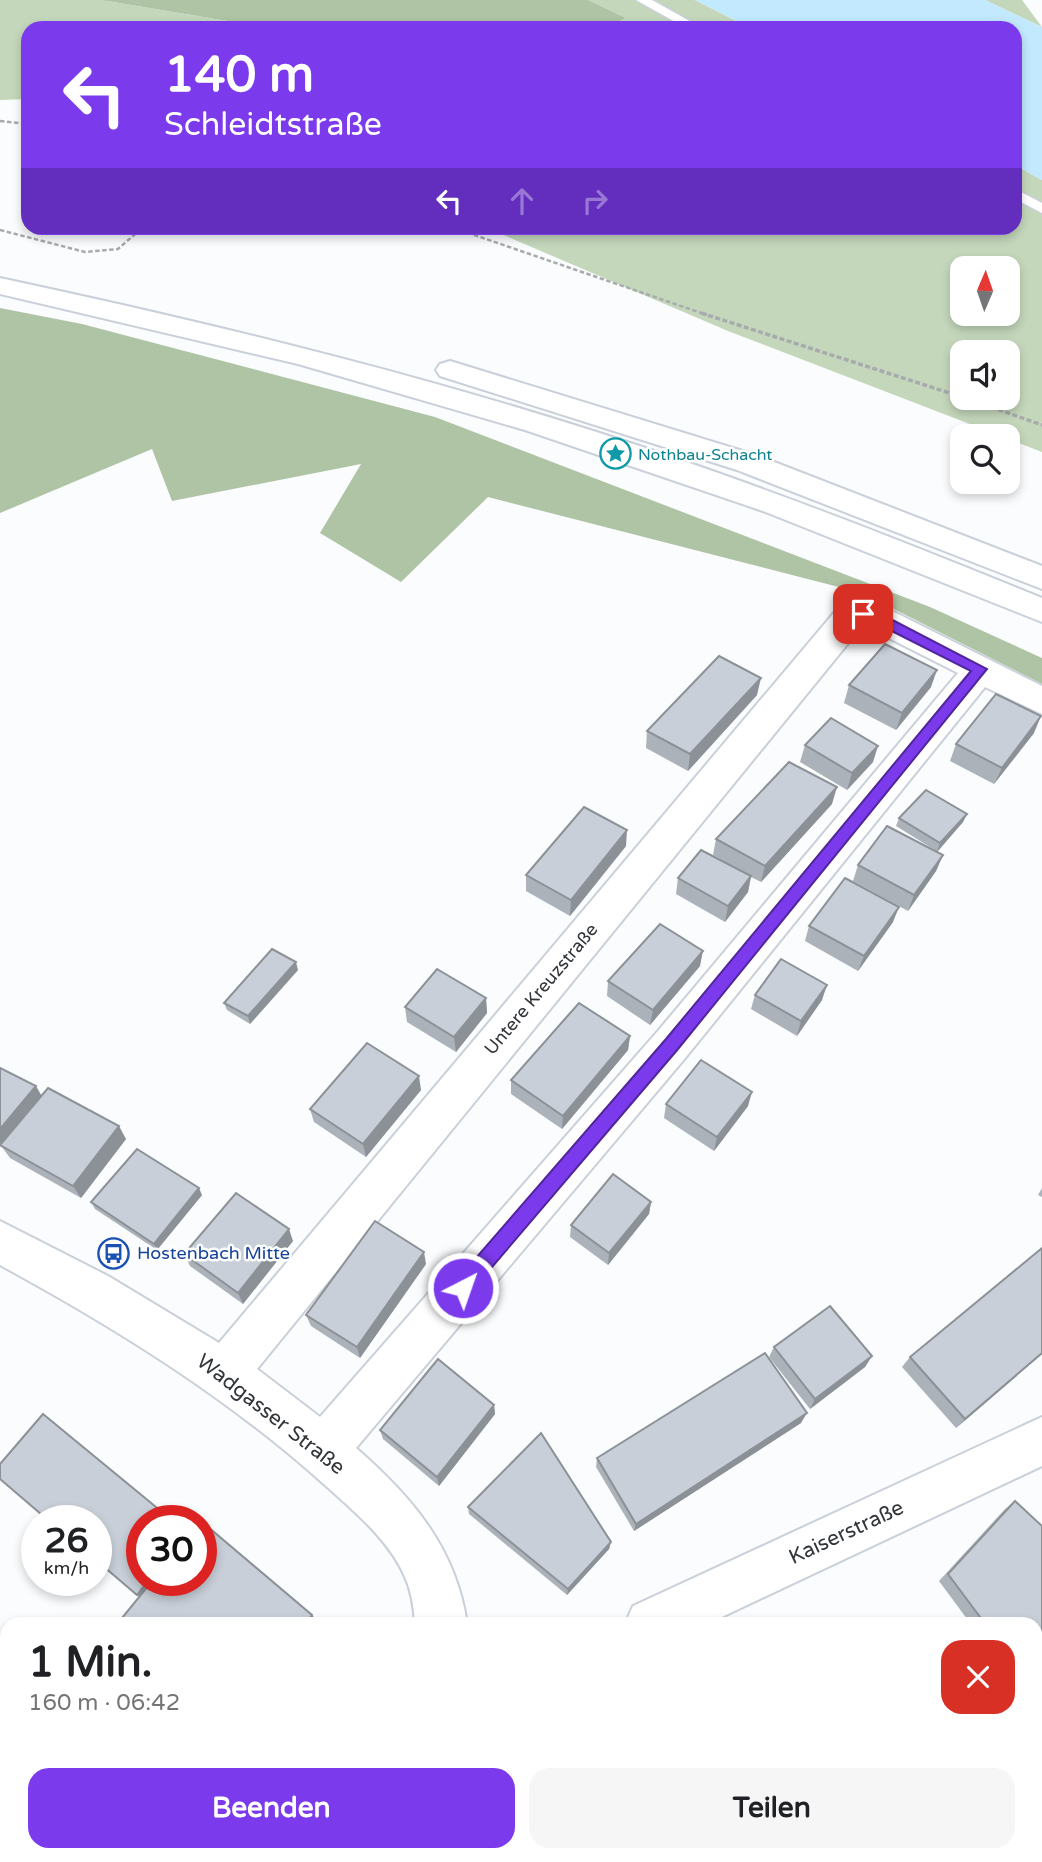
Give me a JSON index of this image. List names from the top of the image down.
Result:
{
  "streets": {
    "main road": ["Untere Kreuzstraße", "Wadgasser Straße", "Kaiserstraße"]
  },
  "crossings": [
    ["Untere Kreuzstraße", "Wadgasser Straße"]
  ],
  "places": {
    "place": ["Nothbau-Schacht"],
    "bus stop": ["Hostenbach Mitte"]
  },
  "north": "top",
  "page": {
    "turn": ["140 m", "Schleidtstraße"],
    "speed": "26 km/h",
    "limit": "30",
    "heading": ["1 Min.", "160 m · 06:42"],
    "buttons": ["Beenden", "Teilen"]
  }
}
